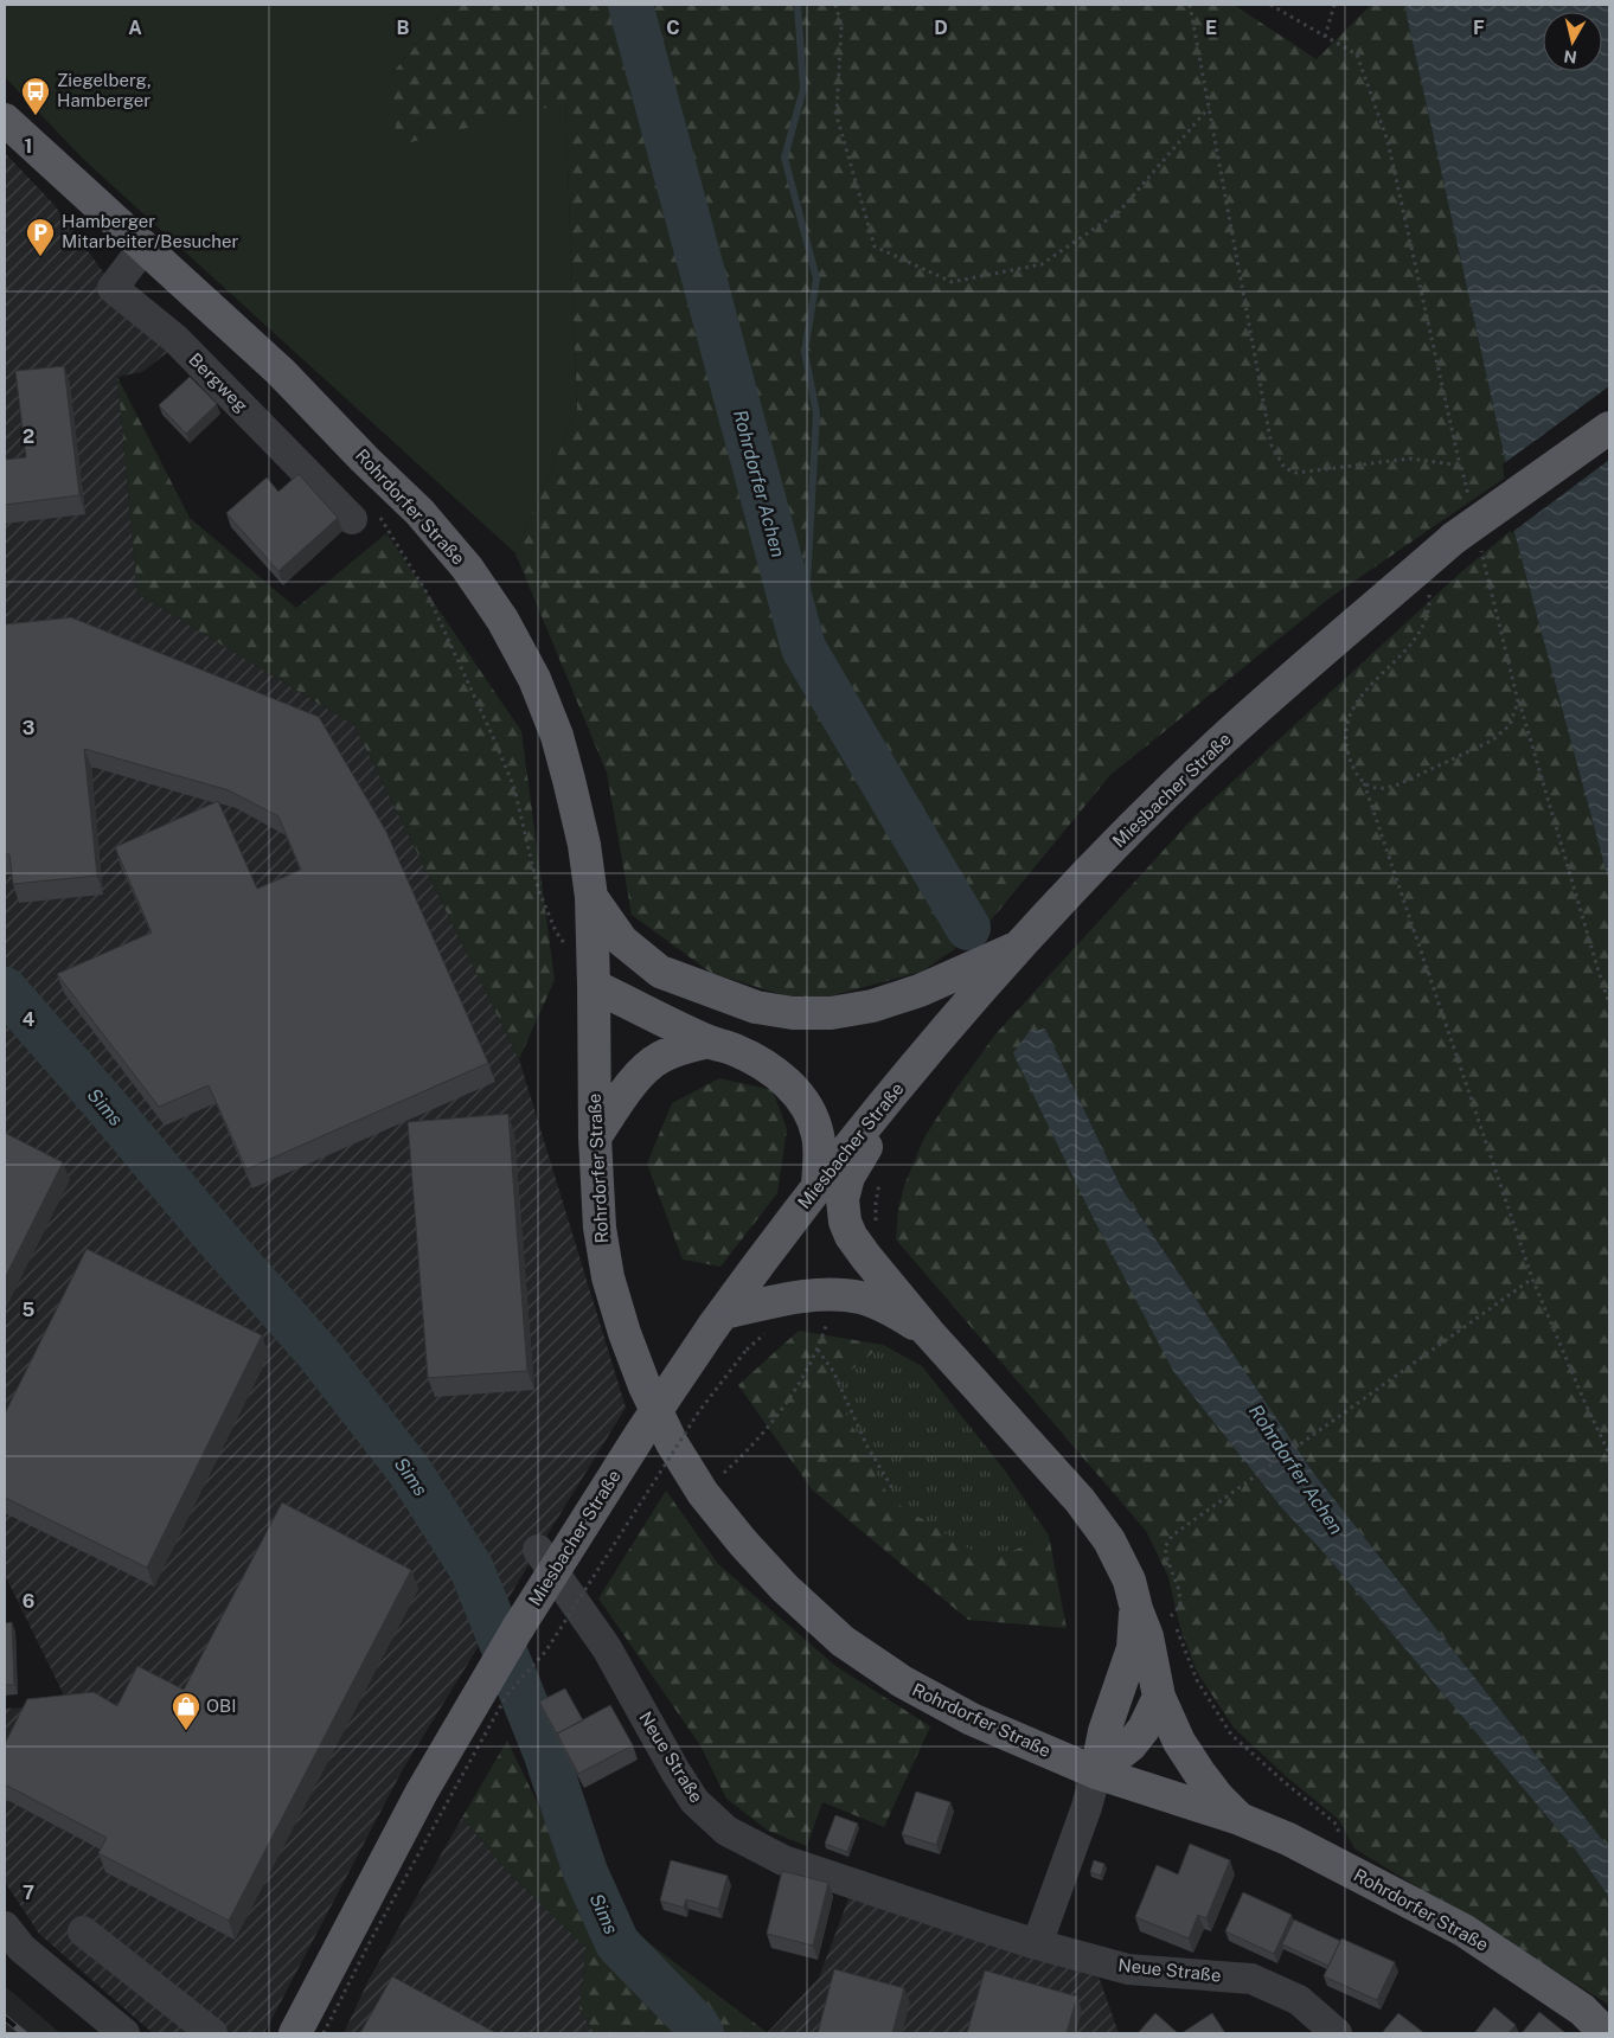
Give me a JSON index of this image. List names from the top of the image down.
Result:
{
  "streets": {
    "main road": ["Rohrdorfer Straße", "Miesbacher Straße"],
    "street": ["Bergweg", "Neue Straße"]
  },
  "crossings": [
    ["Bergweg", "Rohrdorfer Straße"]
  ],
  "water": ["Rohrdorfer Achen", "Sims"],
  "places": {
    "bus stop": ["Ziegelberg, Hamberger"],
    "parking": ["Hamberger Mitarbeiter/Besucher"],
    "shop": ["OBI"]
  },
  "north": "bottom",
  "grid": {
    "columns": [
      "A",
      "B",
      "C",
      "D",
      "E",
      "F"
    ],
    "rows": [
      "1",
      "2",
      "3",
      "4",
      "5",
      "6",
      "7"
    ]
  }
}
